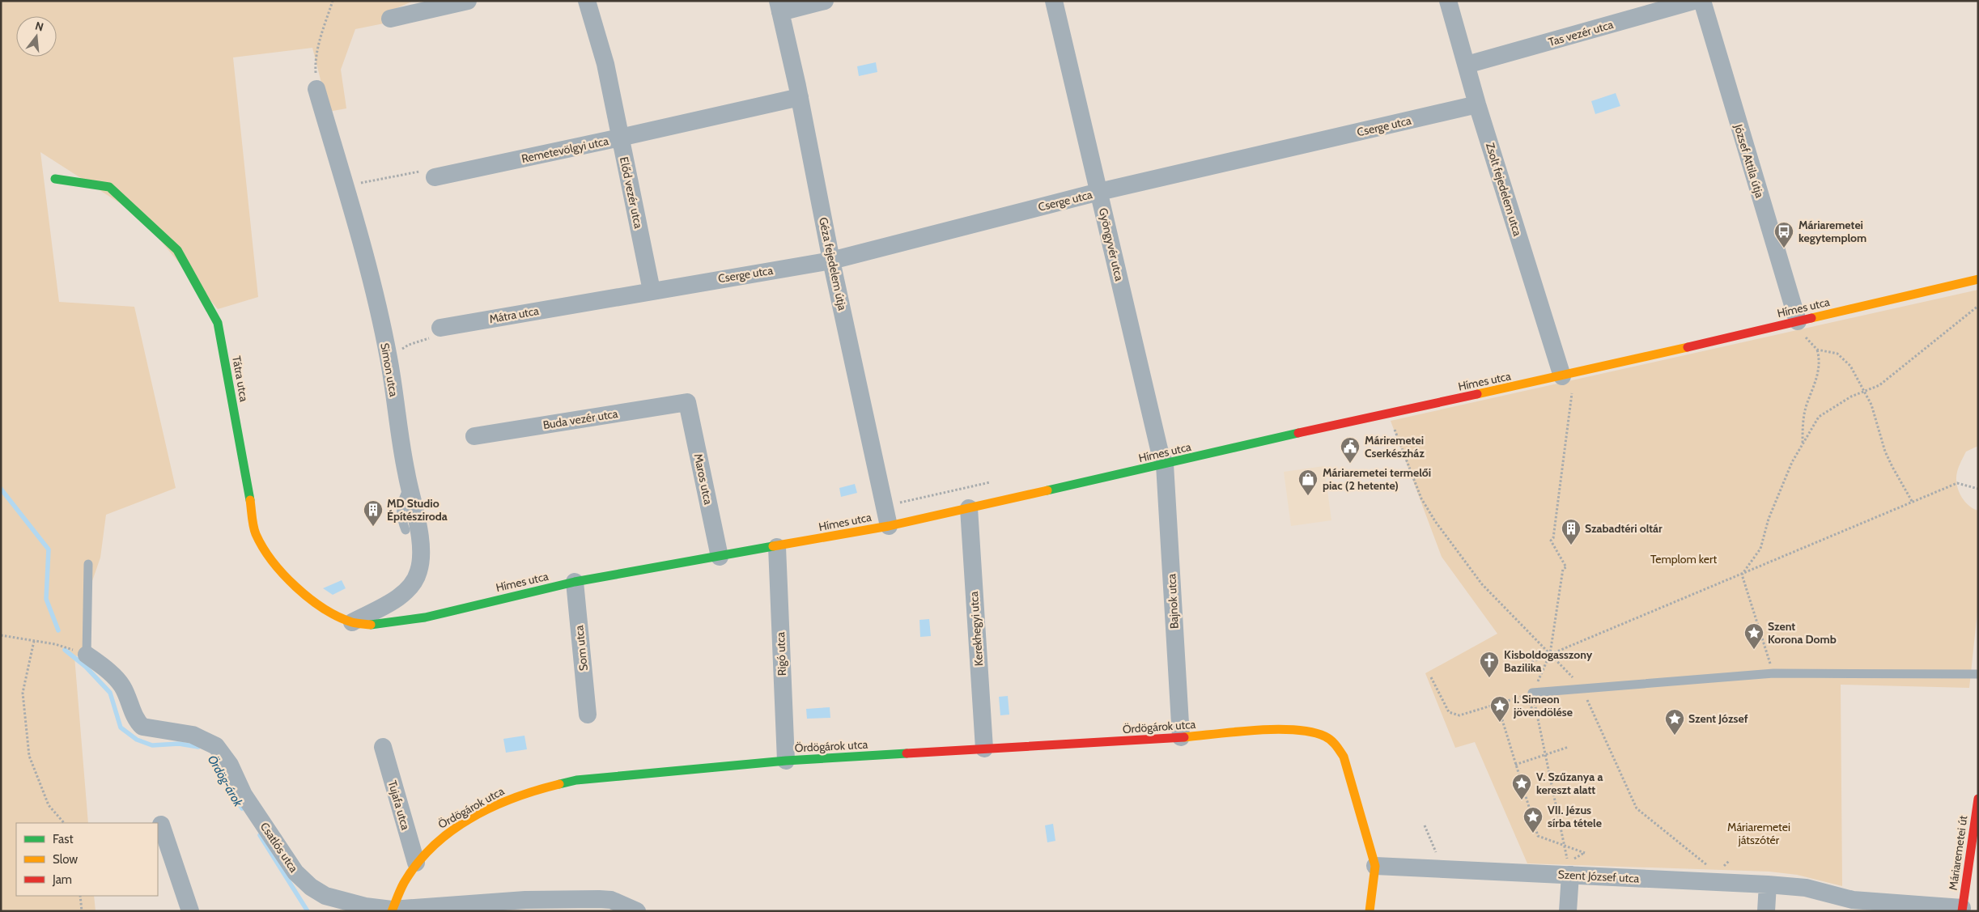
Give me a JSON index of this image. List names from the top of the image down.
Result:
{
  "streets": {
    "street": [
      "Tas vezér utca",
      "Cserge utca",
      "Remetevölgyi utca",
      "József Attila útja",
      "Zsolt fejedelem utca",
      "Előd vezér utca",
      "Gyöngyvér utca",
      "Géza fejedelem útja",
      "Hímes utca",
      "Mátra utca",
      "Simon utca",
      "Tátra utca",
      "Buda vezér utca",
      "Maros utca",
      "Bajnok utca",
      "Kerekhegyi utca",
      "Som utca",
      "Rigó utca",
      "Ördögárok utca",
      "Tujafa utca",
      "Csatlós utca",
      "Máriaremetei út",
      "Szent József utca"
    ]
  },
  "crossings": [
    ["Tas vezér utca", "Zsolt fejedelem utca"],
    ["Cserge utca", "Zsolt fejedelem utca"],
    ["Cserge utca", "Előd vezér utca"],
    ["Cserge utca", "Gyöngyvér utca"],
    ["Cserge utca", "Géza fejedelem útja"],
    ["Cserge utca", "Mátra utca"],
    ["Remetevölgyi utca", "Előd vezér utca"],
    ["Remetevölgyi utca", "Géza fejedelem útja"],
    ["József Attila útja", "Hímes utca"],
    ["Zsolt fejedelem utca", "Hímes utca"],
    ["Előd vezér utca", "Mátra utca"],
    ["Gyöngyvér utca", "Hímes utca"],
    ["Gyöngyvér utca", "Bajnok utca"],
    ["Géza fejedelem útja", "Hímes utca"],
    ["Hímes utca", "Simon utca"],
    ["Hímes utca", "Tátra utca"],
    ["Hímes utca", "Maros utca"],
    ["Hímes utca", "Bajnok utca"],
    ["Hímes utca", "Kerekhegyi utca"],
    ["Hímes utca", "Som utca"],
    ["Hímes utca", "Rigó utca"],
    ["Simon utca", "Tátra utca"],
    ["Buda vezér utca", "Maros utca"],
    ["Bajnok utca", "Ördögárok utca"],
    ["Kerekhegyi utca", "Ördögárok utca"],
    ["Rigó utca", "Ördögárok utca"],
    ["Ördögárok utca", "Tujafa utca"],
    ["Ördögárok utca", "Csatlós utca"],
    ["Ördögárok utca", "Szent József utca"],
    ["Máriaremetei út", "Szent József utca"]
  ],
  "water": ["Ördög-árok"],
  "parks": ["Templom kert", "Máriaremetei játszótér"],
  "places": {
    "bus stop": ["Máriaremetei kegytemplom"],
    "public building": ["Máriremetei Cserkészház"],
    "shop": ["Máriaremetei termelői piac (2 hetente)"],
    "building": ["MD Studio Építésziroda", "Szabadtéri oltár"],
    "place": [
      "Szent Korona Domb",
      "I. Simeon jövendölése",
      "Szent József",
      "V. Szűzanya a kereszt alatt",
      "VII. Jézus sírba tétele"
    ],
    "church": ["Kisboldogasszony Bazilika"]
  },
  "legend": ["Fast", "Slow", "Jam"],
  "north": "top"
}
